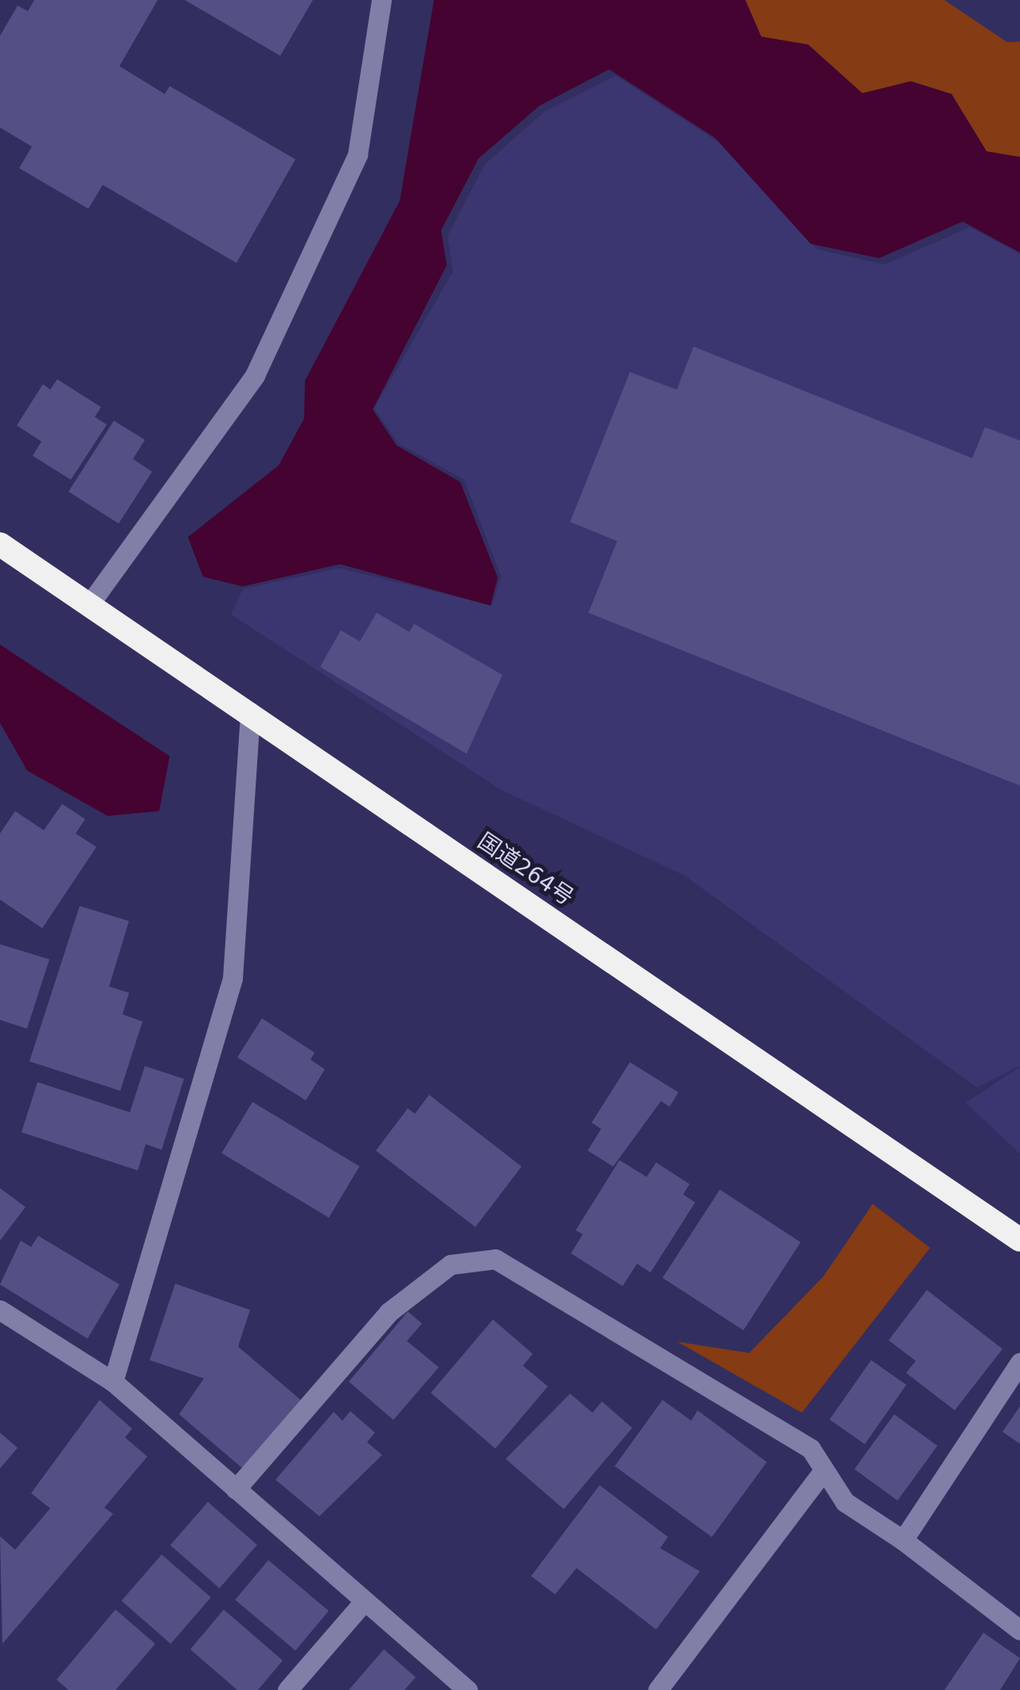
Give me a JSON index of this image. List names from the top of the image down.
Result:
{
  "streets": {
    "highway": ["国道264号"]
  }
}
